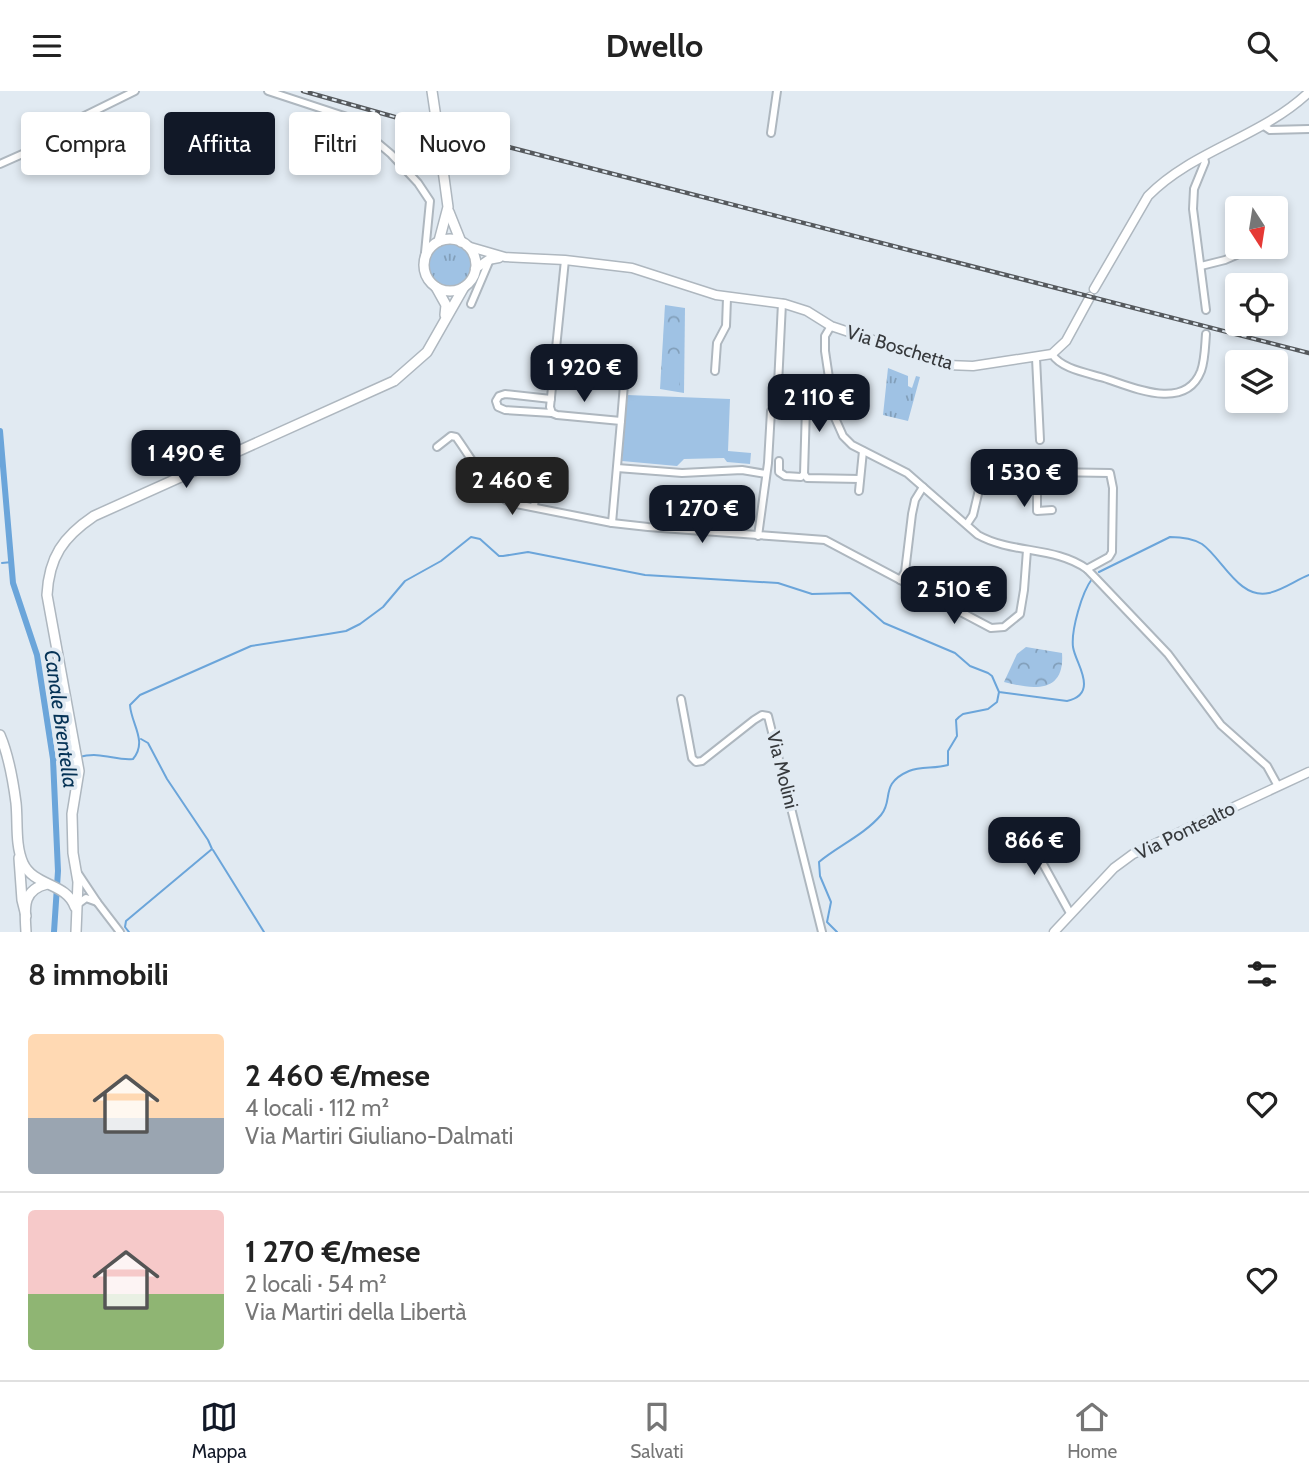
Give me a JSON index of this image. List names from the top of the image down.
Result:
{
  "streets": {
    "street": ["Via Boschetta", "Via Molini", "Via Pontealto"]
  },
  "water": ["Canale Brentella"],
  "north": "bottom",
  "page": {
    "header": "Dwello",
    "chip": [
      "Compra",
      "Affitta",
      "Filtri",
      "Nuovo"
    ],
    "price": [
      "1 920 €",
      "2 110 €",
      "1 490 €",
      "1 530 €",
      "2 460 €",
      "1 270 €",
      "2 510 €",
      "866 €"
    ],
    "heading": "8 immobili",
    "list": [
      {
        "name": "2 460 €/mese",
        "note": "4 locali · 112 m² · Via Martiri Giuliano-Dalmati"
      },
      {
        "name": "1 270 €/mese",
        "note": "2 locali · 54 m² · Via Martiri della Libertà"
      }
    ],
    "tabs": ["Mappa", "Salvati", "Home"]
  }
}
